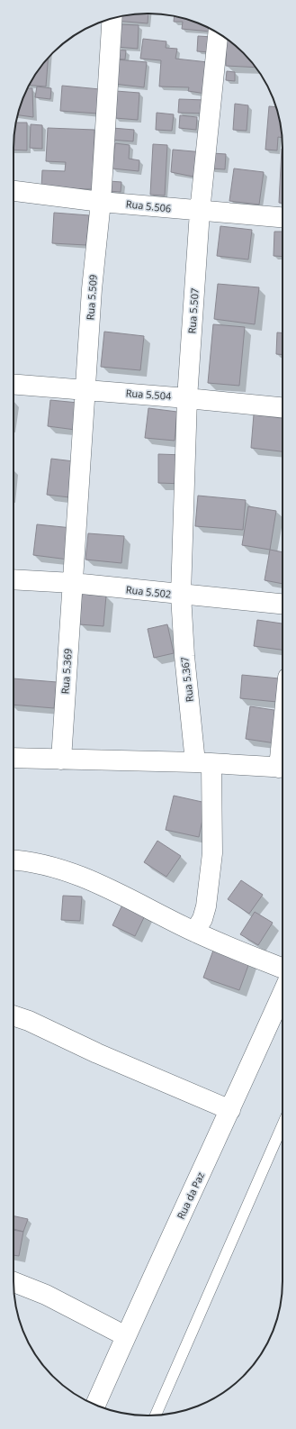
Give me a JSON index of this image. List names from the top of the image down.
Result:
{
  "streets": {
    "street": [
      "Rua 5.506",
      "Rua 5.509",
      "Rua 5.507",
      "Rua 5.504",
      "Rua 5.502",
      "Rua 5.369",
      "Rua 5.367",
      "Rua da Paz"
    ]
  },
  "crossings": [
    ["Rua 5.506", "Rua 5.509"],
    ["Rua 5.506", "Rua 5.507"],
    ["Rua 5.509", "Rua 5.504"],
    ["Rua 5.509", "Rua 5.502"],
    ["Rua 5.509", "Rua 5.369"],
    ["Rua 5.507", "Rua 5.504"],
    ["Rua 5.507", "Rua 5.502"],
    ["Rua 5.507", "Rua 5.367"],
    ["Rua 5.502", "Rua 5.369"],
    ["Rua 5.502", "Rua 5.367"]
  ]
}
